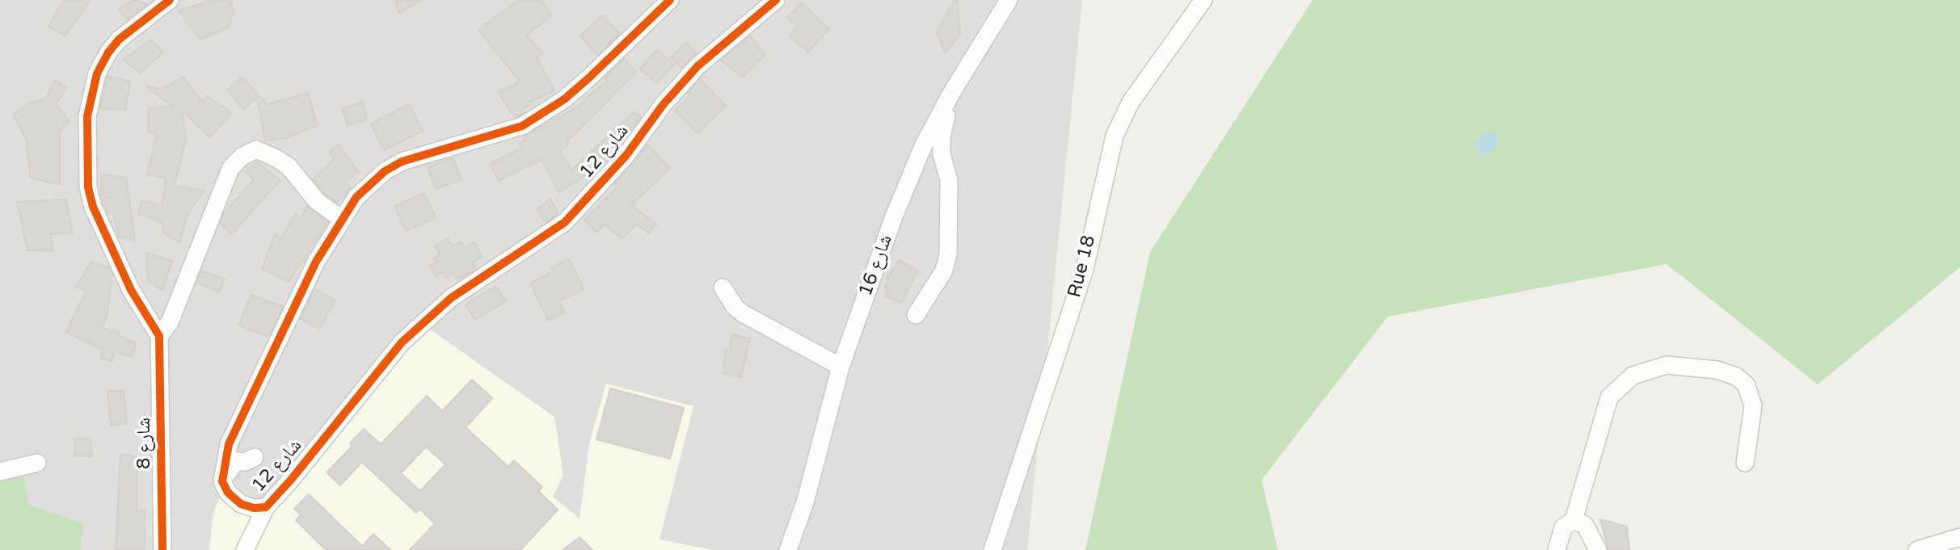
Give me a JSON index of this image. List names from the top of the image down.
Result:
{
  "streets": {
    "street": [
      "شارع 12",
      "شارع 16",
      "Rue 18",
      "شارع 8"
    ]
  }
}
